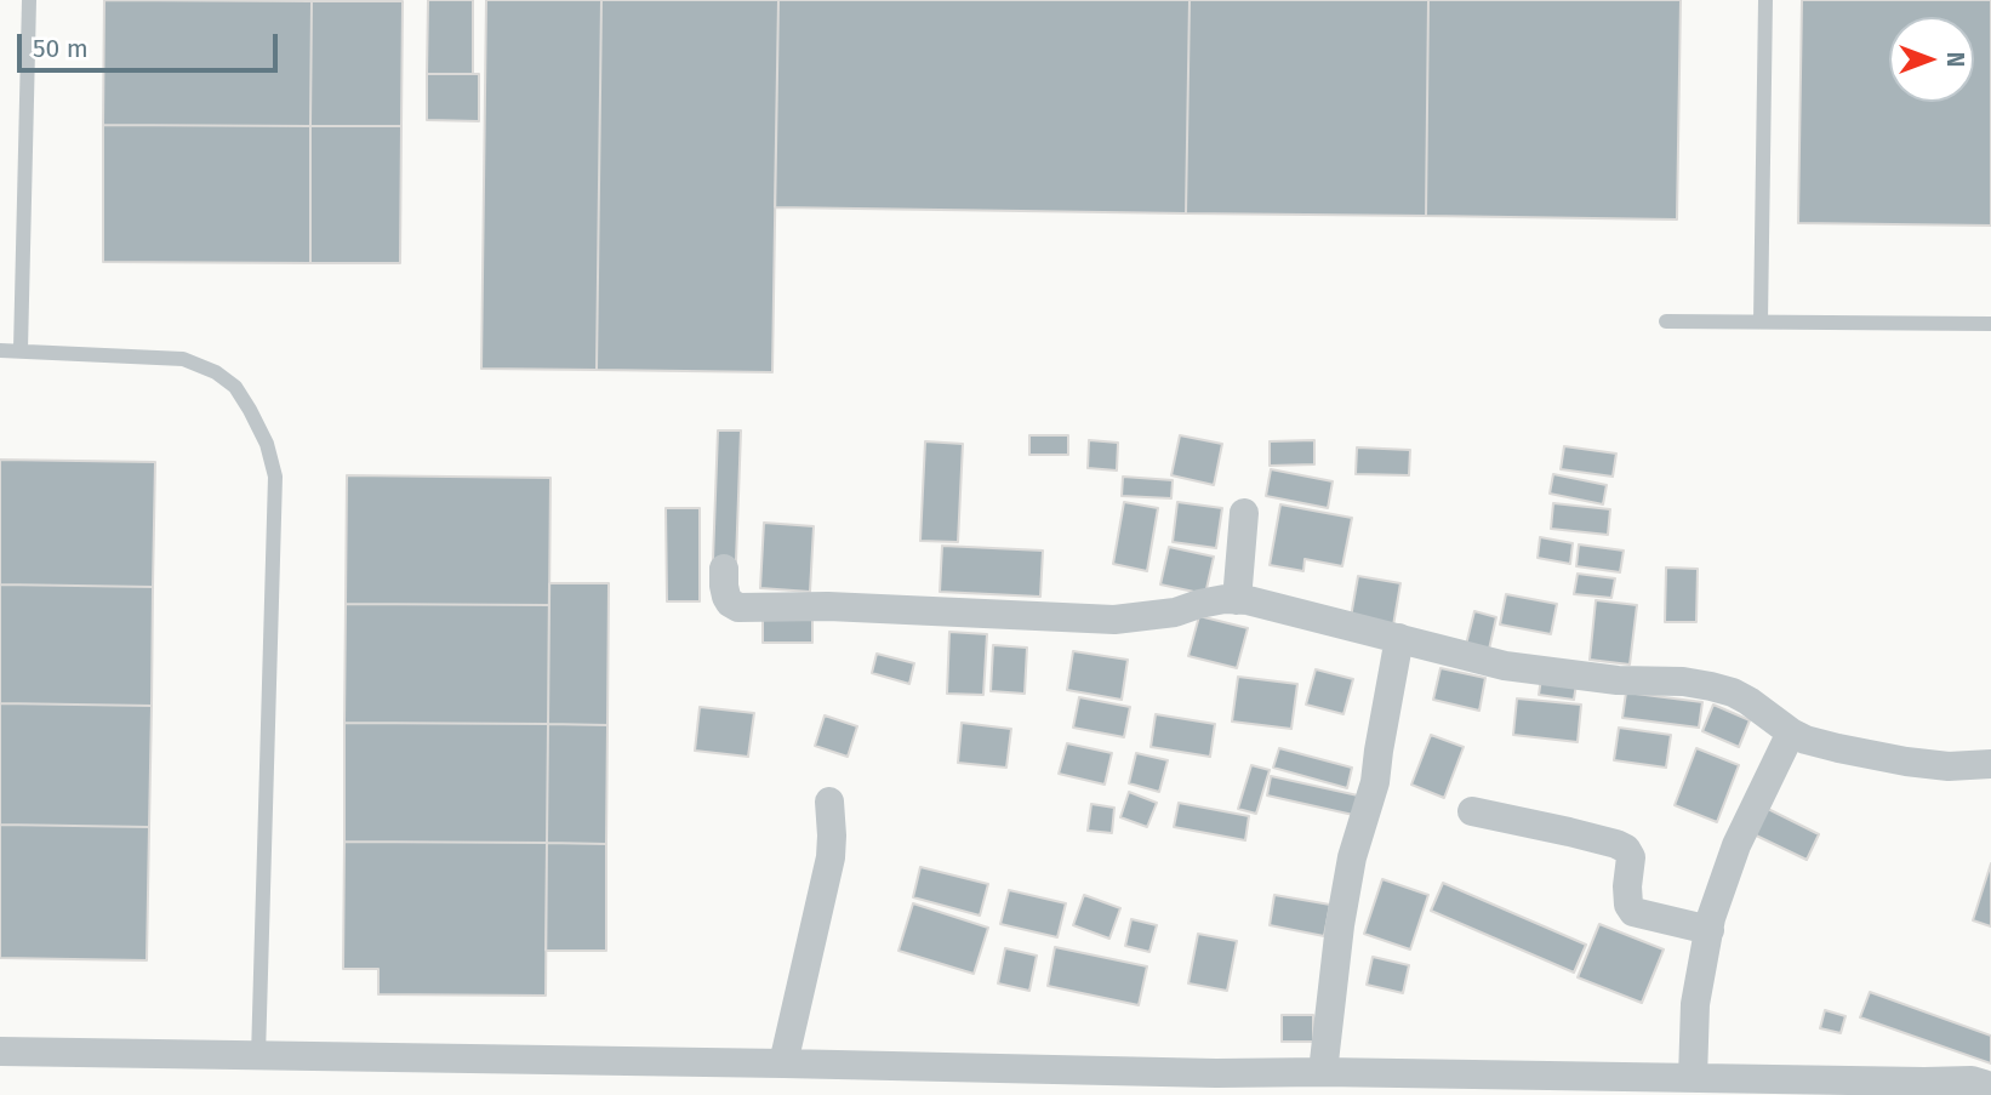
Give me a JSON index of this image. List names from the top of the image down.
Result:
{
  "scale_bar": "50 m",
  "north": "right"
}
